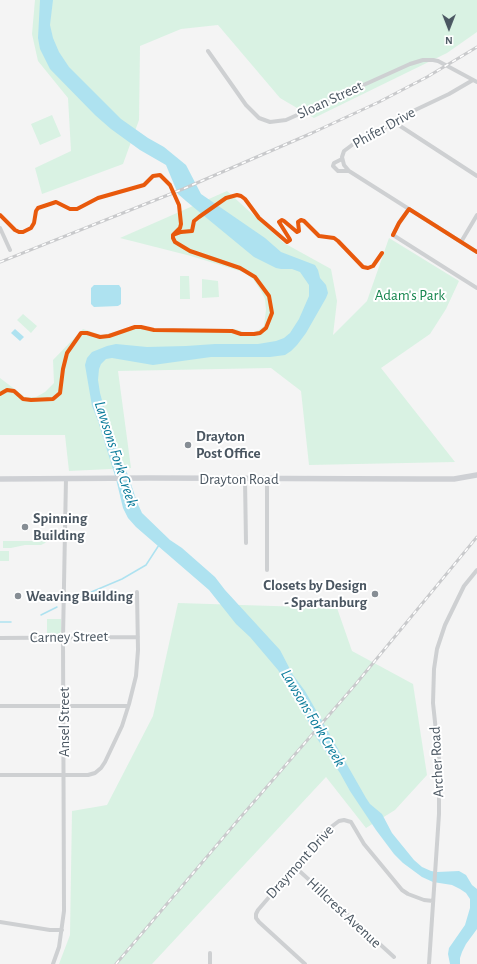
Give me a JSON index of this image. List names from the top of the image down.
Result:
{
  "streets": {
    "main road": ["Drayton Road"],
    "street": [
      "Sloan Street",
      "Phifer Drive",
      "Carney Street",
      "Ansel Street",
      "Archer Road",
      "Draymont Drive",
      "Hillcrest Avenue"
    ]
  },
  "crossings": [
    ["Sloan Street", "Phifer Drive"],
    ["Drayton Road", "Ansel Street"],
    ["Carney Street", "Ansel Street"],
    ["Archer Road", "Draymont Drive"],
    ["Draymont Drive", "Hillcrest Avenue"]
  ],
  "water": ["Lawsons Fork Creek"],
  "parks": ["Adam's Park"],
  "places": [
    "Drayton Post Office",
    "Spinning Building",
    "Closets by Design - Spartanburg",
    "Weaving Building"
  ],
  "north": "bottom"
}
